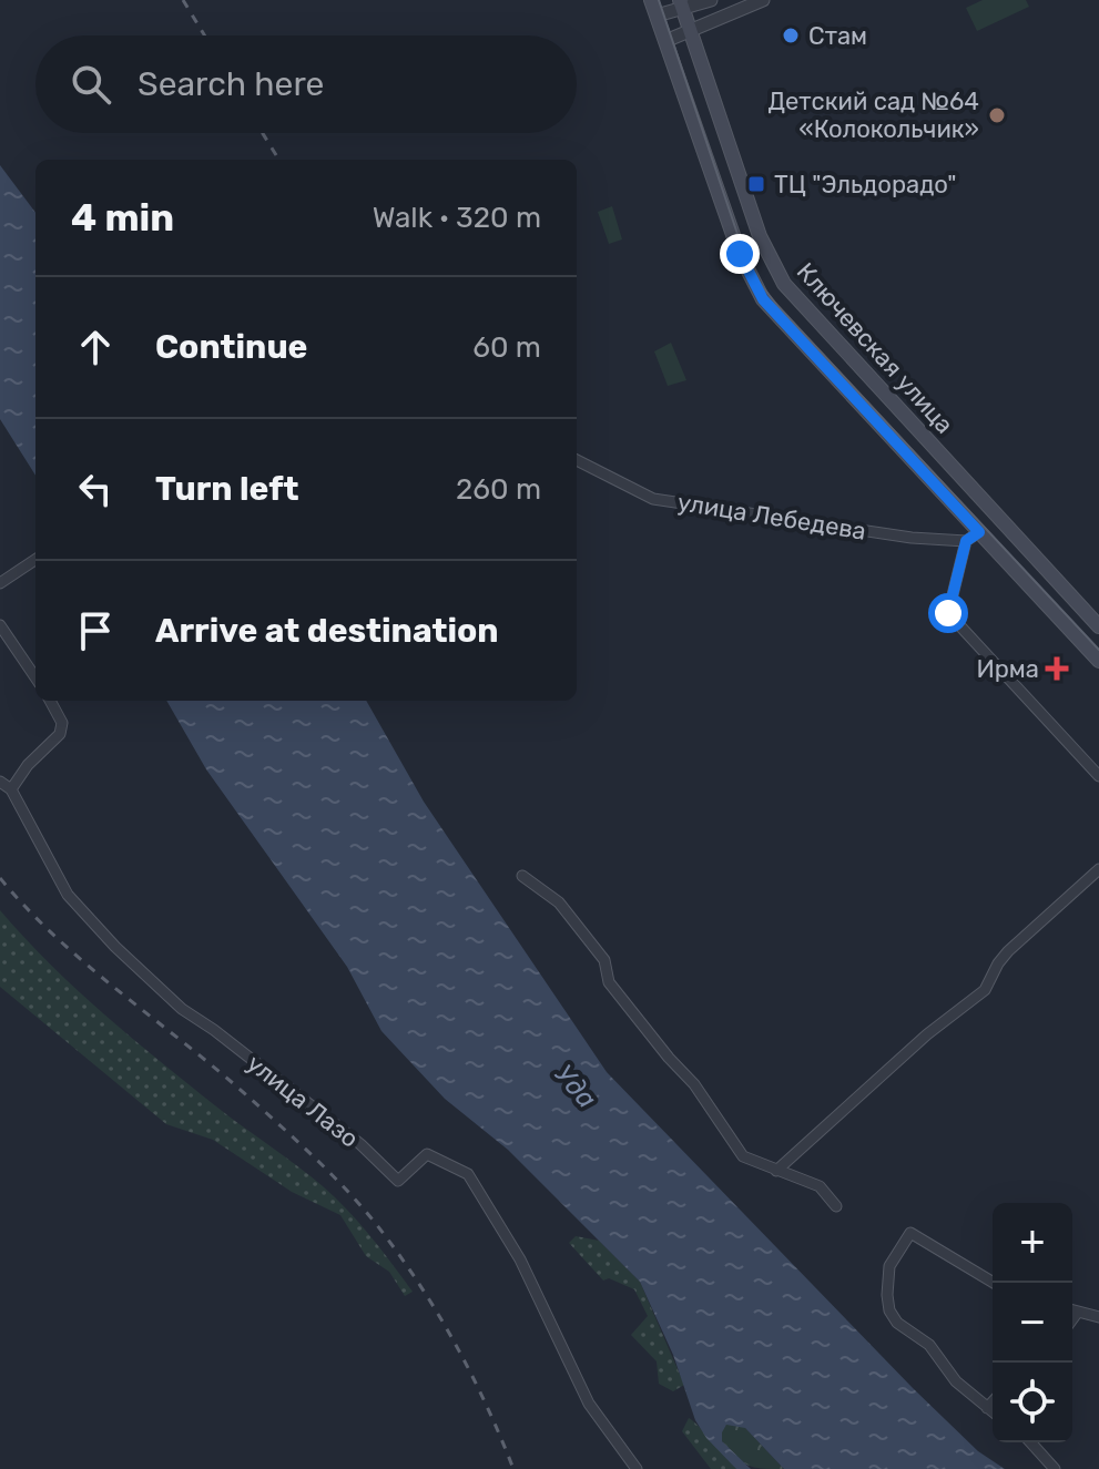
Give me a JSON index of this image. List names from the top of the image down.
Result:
{
  "streets": {
    "main road": ["Ключевская улица"],
    "street": ["улица Лебедева", "улица Лазо"]
  },
  "water": ["Уда"],
  "places": {
    "other": ["Стам", "Детский сад №64 «Колокольчик»"],
    "transit": ["ТЦ \"Эльдорадо\""],
    "health": ["Ирма"]
  },
  "page": {
    "search": "Search here",
    "heading": ["4 min", "Walk · 320 m"],
    "list": [
      ["Continue", "60 m"],
      ["Turn left", "260 m"],
      "Arrive at destination"
    ],
    "map_buttons": ["+", "−"]
  }
}
